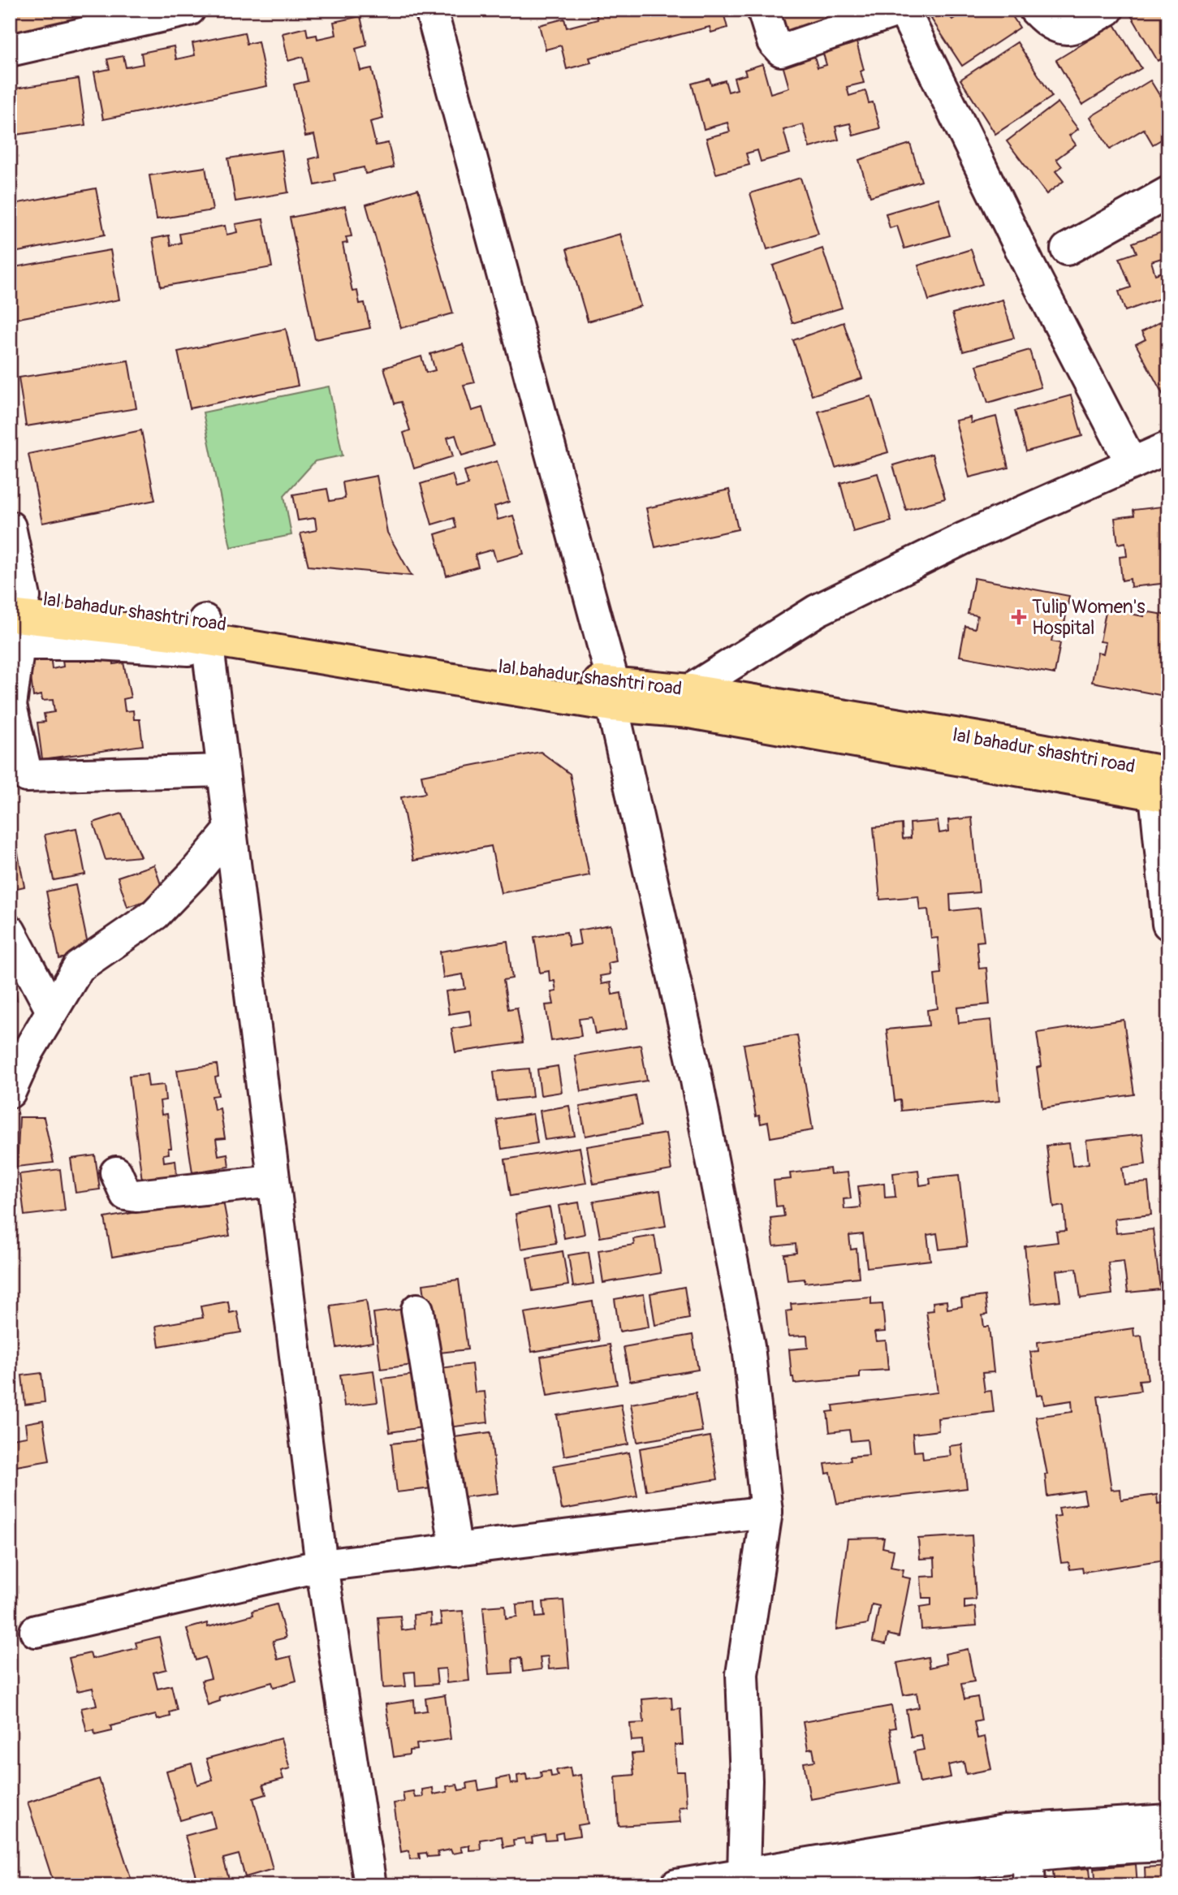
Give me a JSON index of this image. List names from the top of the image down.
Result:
{
  "streets": {
    "main road": ["lal bahadur shashtri road"]
  },
  "places": {
    "health": ["Tulip Women's Hospital"]
  }
}
